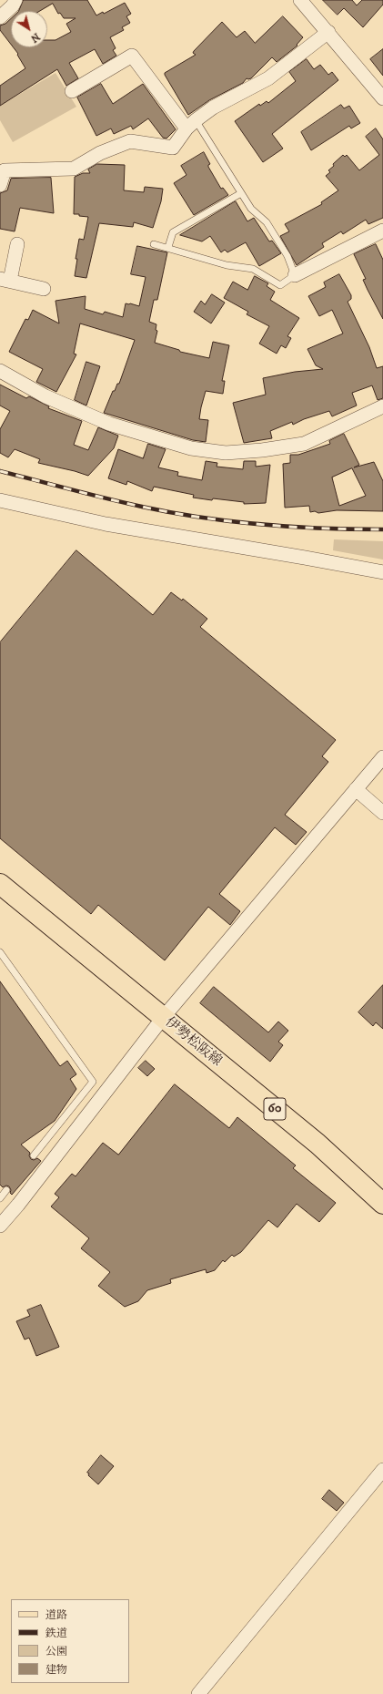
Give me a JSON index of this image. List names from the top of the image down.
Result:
{
  "streets": {
    "main road": ["伊勢松阪線", "60"]
  },
  "legend": [
    "道路",
    "鉄道",
    "公園",
    "建物"
  ],
  "north": "bottom right"
}
